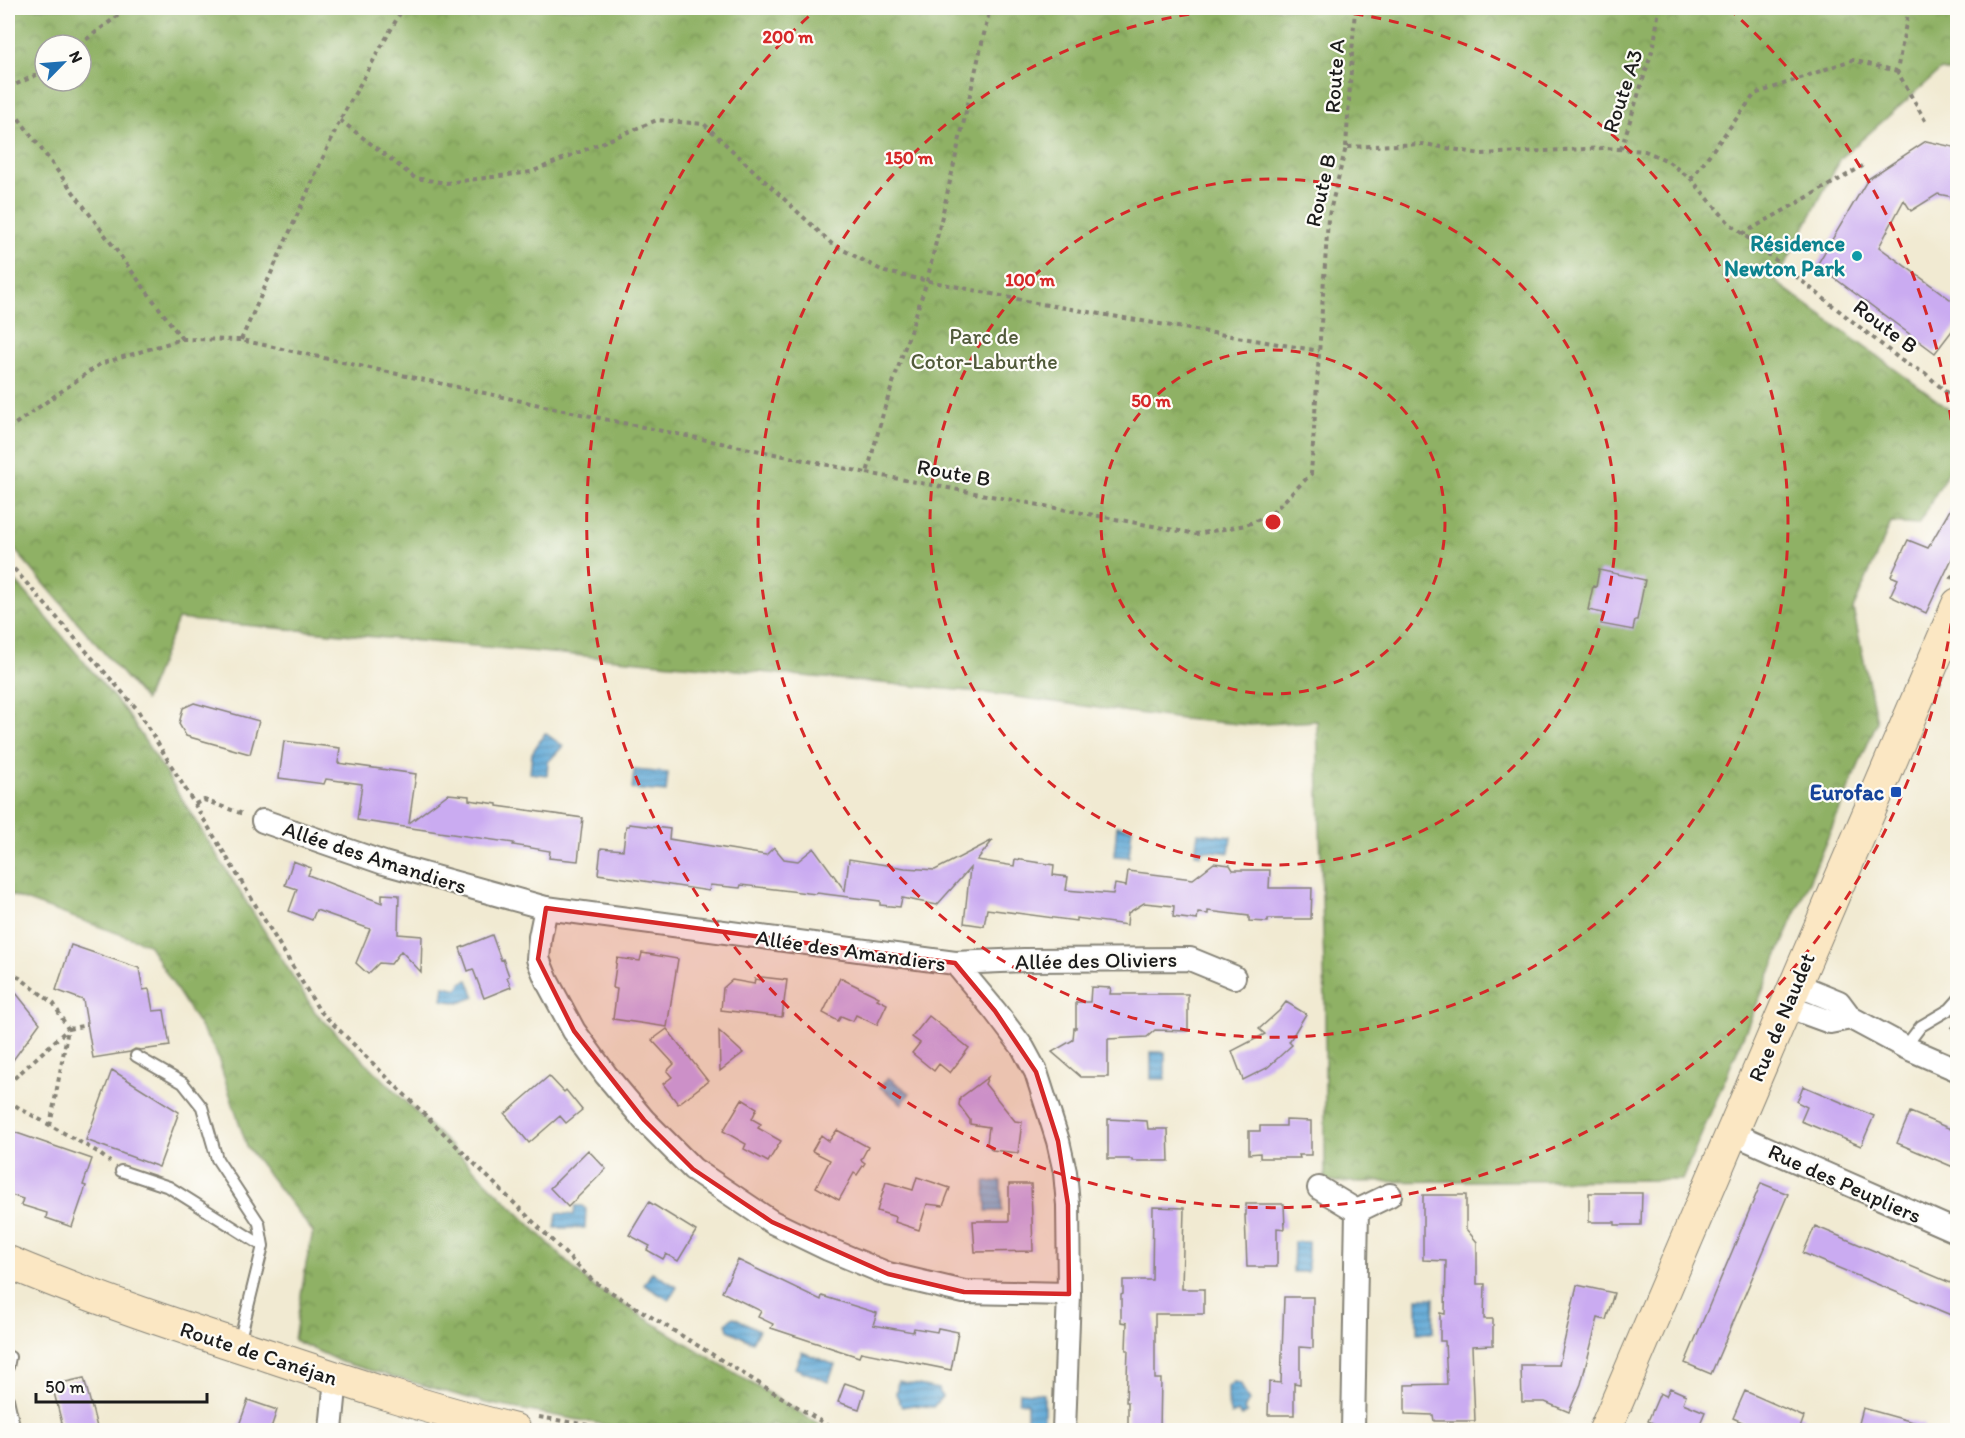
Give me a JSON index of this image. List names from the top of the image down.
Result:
{
  "streets": {
    "street": [
      "Allée des Amandiers",
      "Allée des Oliviers",
      "Rue de Naudet",
      "Rue des Peupliers",
      "Route de Canéjan"
    ],
    "path": ["Route A", "Route A3", "Route B"]
  },
  "crossings": [
    ["Route A", "Route B"],
    ["Route A3", "Route B"],
    ["Allée des Amandiers", "Allée des Oliviers"],
    ["Rue de Naudet", "Rue des Peupliers"]
  ],
  "parks": ["Parc de Cotor-Laburthe"],
  "places": {
    "other": ["Résidence Newton Park"],
    "transit": ["Eurofac"]
  },
  "scale_bar": "50 m",
  "north": "top right",
  "rings": [
    "200 m",
    "150 m",
    "100 m",
    "50 m"
  ]
}
